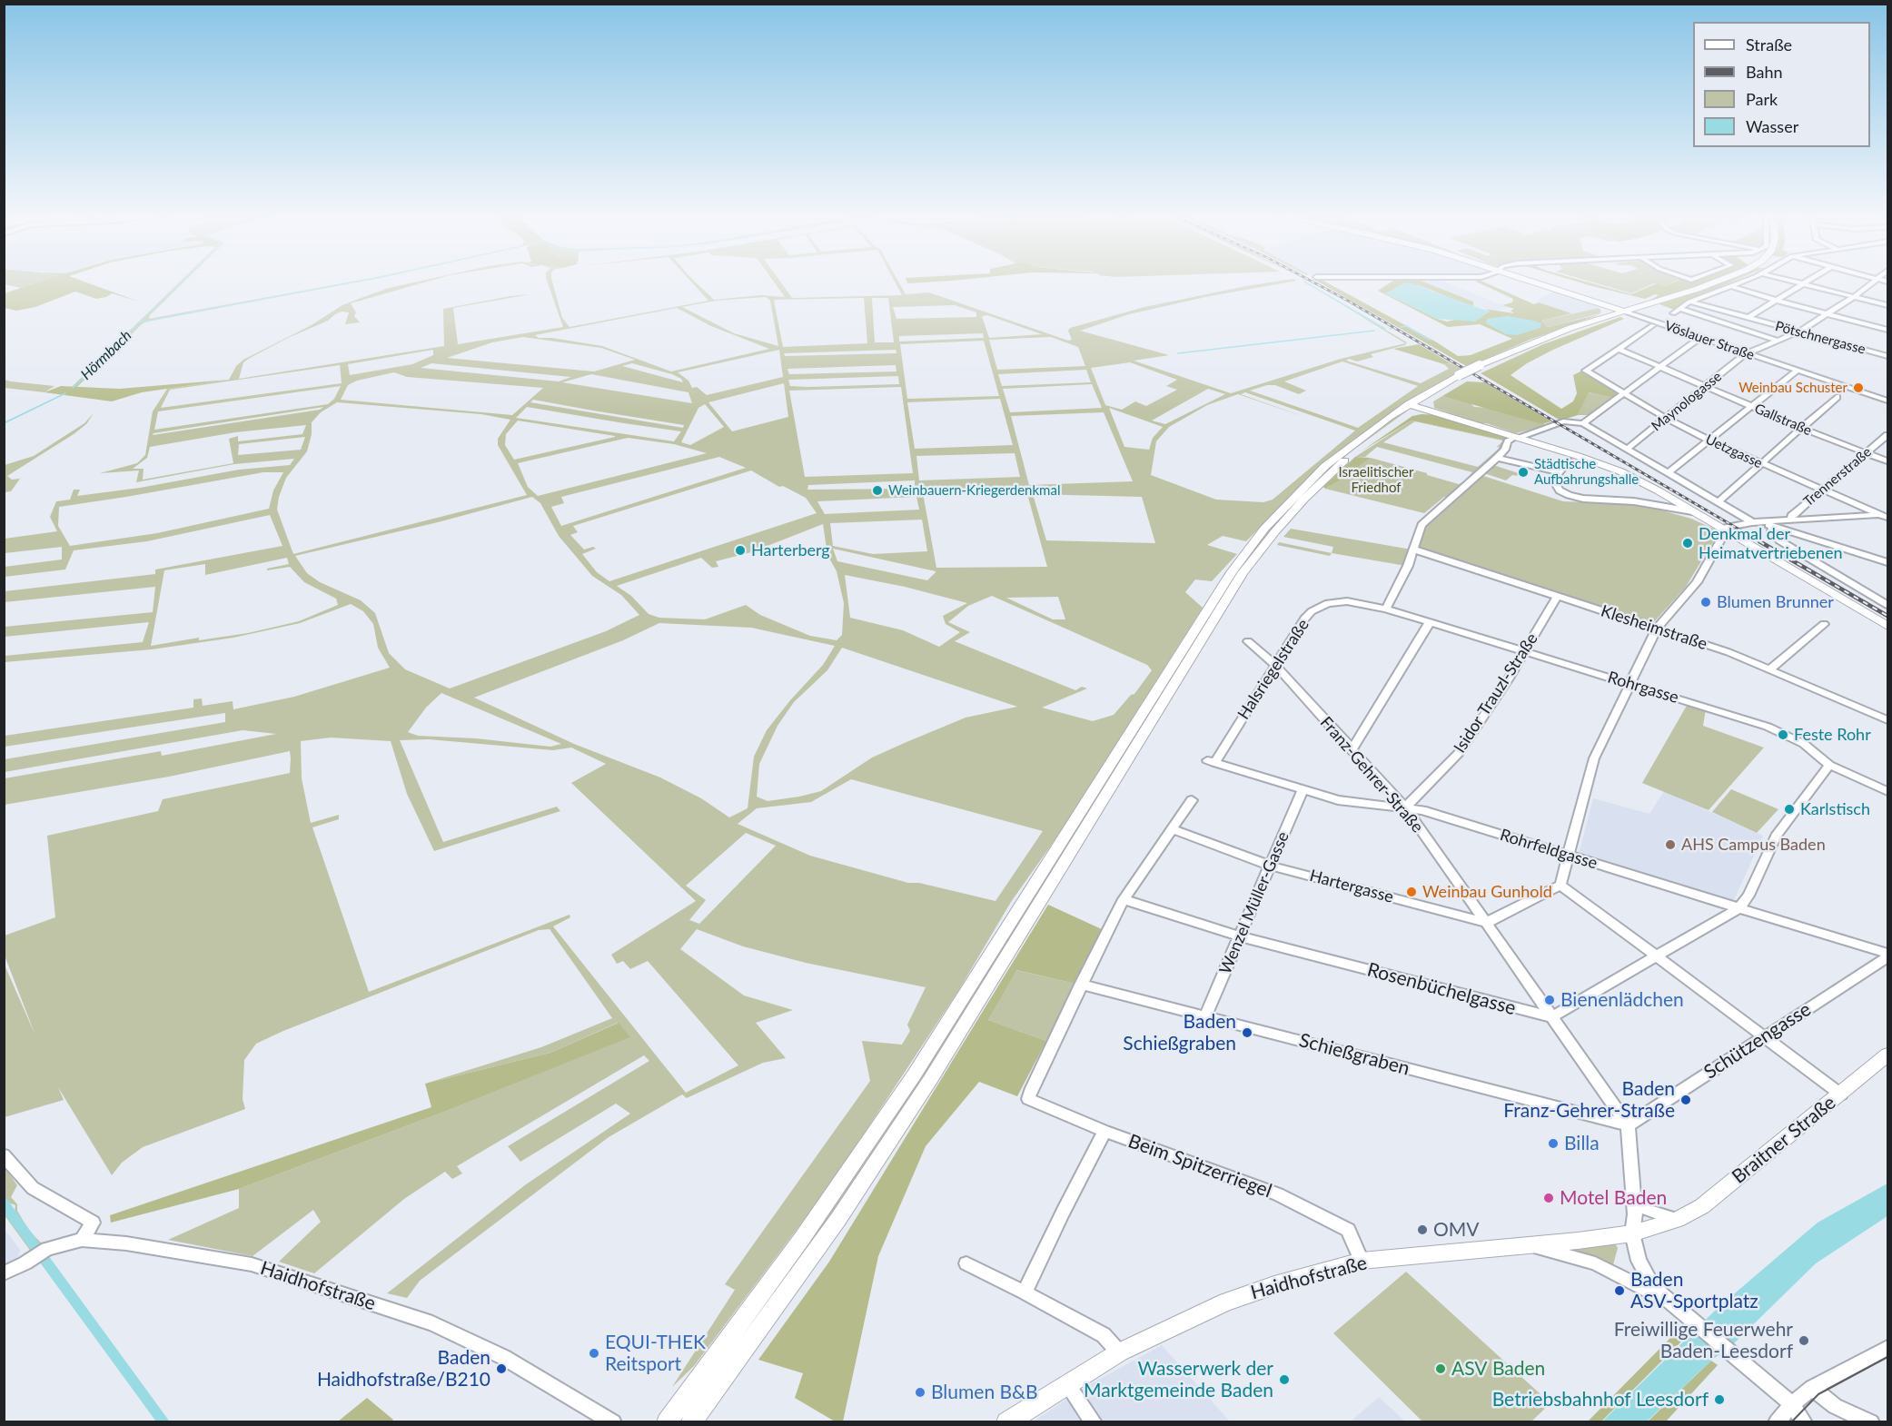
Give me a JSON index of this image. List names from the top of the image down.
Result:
{
  "streets": {
    "main road": ["Vöslauer Straße", "Braitner Straße", "Haidhofstraße"],
    "street": [
      "Pötschnergasse",
      "Maynologasse",
      "Gallstraße",
      "Uetzgasse",
      "Trennerstraße",
      "Klesheimstraße",
      "Halsriegelstraße",
      "Rohrgasse",
      "Isidor Trauzl-Straße",
      "Franz-Gehrer-Straße",
      "Rohrfeldgasse",
      "Hartergasse",
      "Wenzel Müller-Gasse",
      "Rosenbüchelgasse",
      "Schützengasse",
      "Schießgraben",
      "Beim Spitzerriegel"
    ]
  },
  "crossings": [
    ["Pötschnergasse", "Maynologasse"],
    ["Vöslauer Straße", "Maynologasse"],
    ["Maynologasse", "Gallstraße"],
    ["Maynologasse", "Uetzgasse"],
    ["Gallstraße", "Uetzgasse"],
    ["Gallstraße", "Trennerstraße"],
    ["Uetzgasse", "Trennerstraße"],
    ["Klesheimstraße", "Isidor Trauzl-Straße"],
    ["Halsriegelstraße", "Rohrgasse"],
    ["Halsriegelstraße", "Franz-Gehrer-Straße"],
    ["Halsriegelstraße", "Rohrfeldgasse"],
    ["Rohrgasse", "Isidor Trauzl-Straße"],
    ["Isidor Trauzl-Straße", "Franz-Gehrer-Straße"],
    ["Isidor Trauzl-Straße", "Rohrfeldgasse"],
    ["Franz-Gehrer-Straße", "Rohrfeldgasse"],
    ["Franz-Gehrer-Straße", "Hartergasse"],
    ["Franz-Gehrer-Straße", "Rosenbüchelgasse"],
    ["Franz-Gehrer-Straße", "Schützengasse"],
    ["Franz-Gehrer-Straße", "Schießgraben"],
    ["Rohrfeldgasse", "Wenzel Müller-Gasse"],
    ["Rohrfeldgasse", "Schützengasse"],
    ["Hartergasse", "Wenzel Müller-Gasse"],
    ["Wenzel Müller-Gasse", "Rosenbüchelgasse"],
    ["Wenzel Müller-Gasse", "Schießgraben"],
    ["Schützengasse", "Schießgraben"],
    ["Schießgraben", "Beim Spitzerriegel"],
    ["Braitner Straße", "Haidhofstraße"],
    ["Beim Spitzerriegel", "Haidhofstraße"]
  ],
  "water": ["Hörmbach"],
  "parks": ["Israelitischer Friedhof"],
  "places": [
    "Weinbau Schuster",
    "Städtische Aufbahrungshalle",
    "Weinbauern-Kriegerdenkmal",
    "Denkmal der Heimatvertriebenen",
    "Harterberg",
    "Blumen Brunner",
    "Feste Rohr",
    "Karlstisch",
    "AHS Campus Baden",
    "Weinbau Gunhold",
    "Bienenlädchen",
    "Baden Schießgraben",
    "Baden Franz-Gehrer-Straße",
    "Billa",
    "Motel Baden",
    "OMV",
    "Baden ASV-Sportplatz",
    "Freiwillige Feuerwehr Baden-Leesdorf",
    "EQUI-THEK Reitsport",
    "Baden Haidhofstraße/B210",
    "ASV Baden",
    "Wasserwerk der Marktgemeinde Baden",
    "Blumen B&B",
    "Betriebsbahnhof Leesdorf"
  ],
  "legend": [
    "Straße",
    "Bahn",
    "Park",
    "Wasser"
  ]
}
